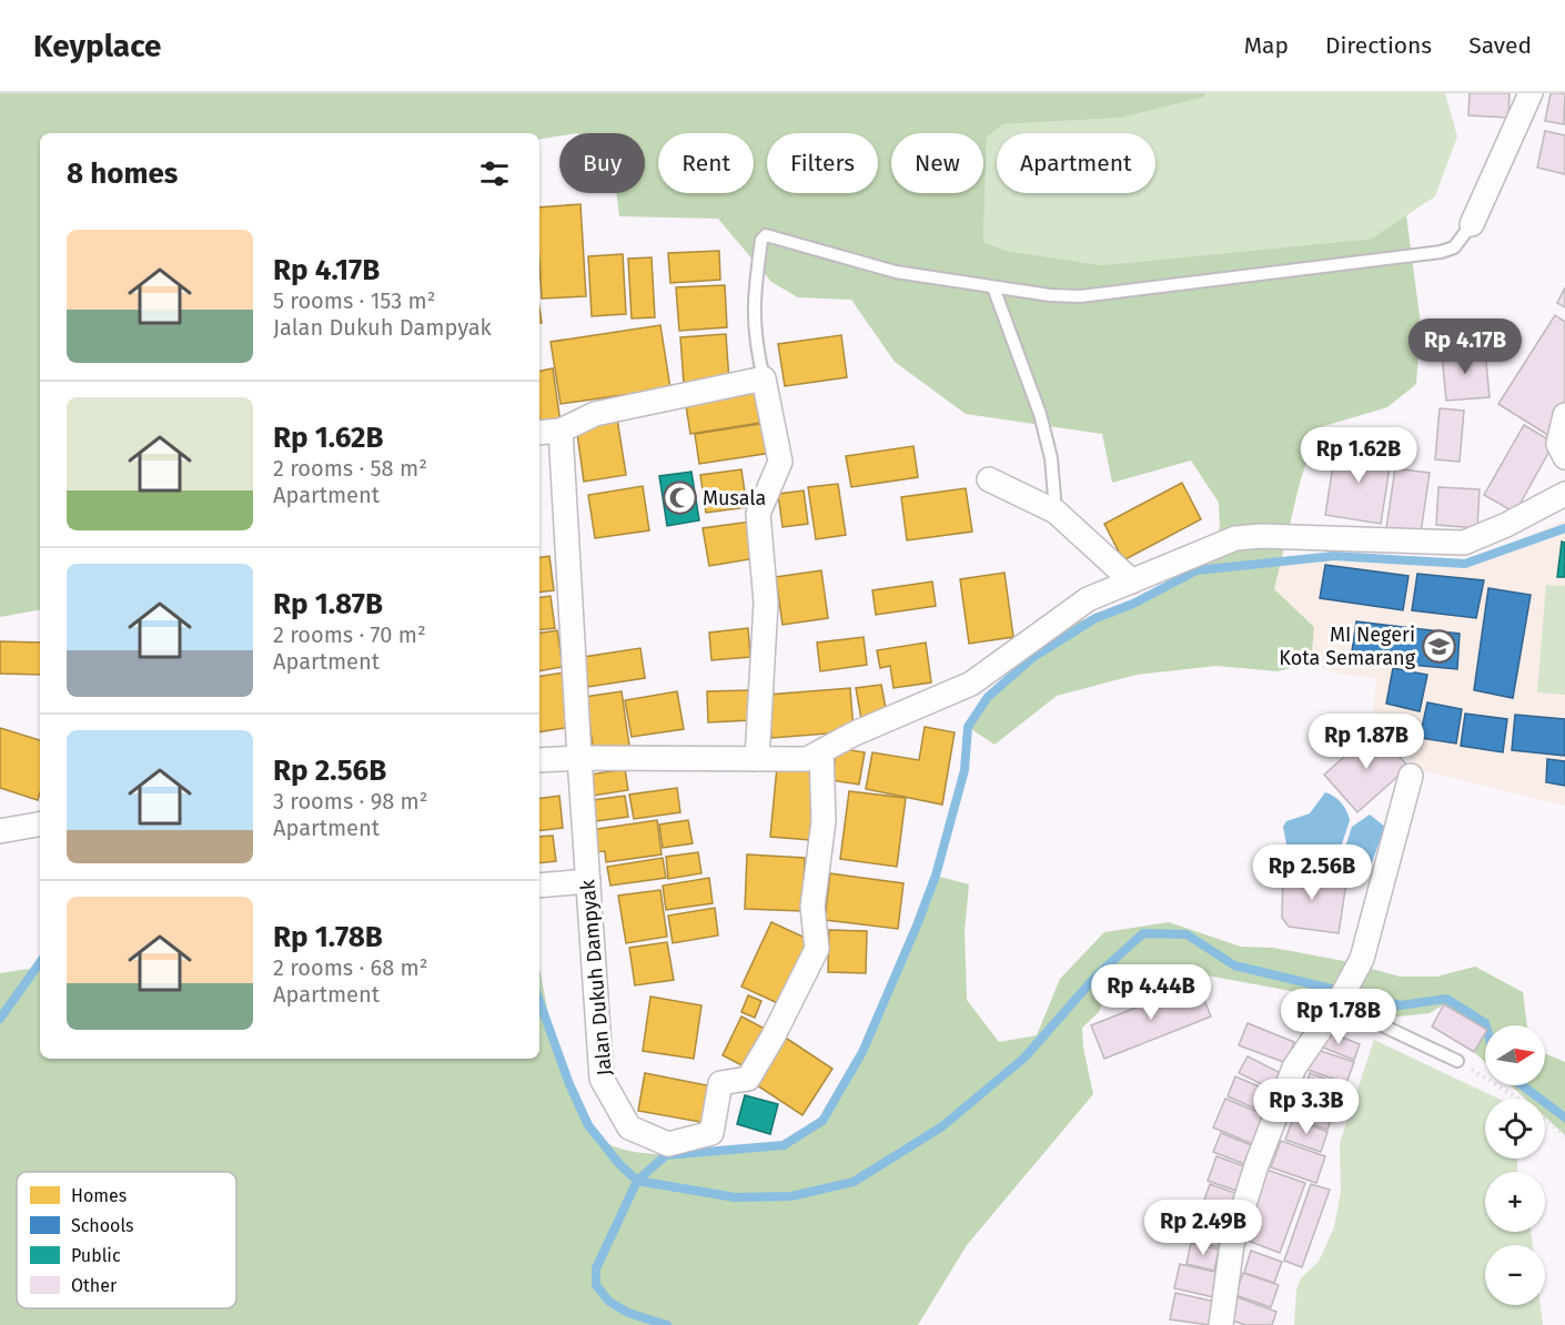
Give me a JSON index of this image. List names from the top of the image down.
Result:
{
  "streets": {
    "street": ["Jalan Dukuh Dampyak"]
  },
  "places": {
    "mosque": ["Musala"],
    "school or university": ["MI Negeri Kota Semarang"]
  },
  "legend": [
    "Homes",
    "Schools",
    "Public",
    "Other"
  ],
  "north": "right",
  "page": {
    "header": "Keyplace",
    "nav": ["Map", "Directions", "Saved"],
    "chip": [
      "Buy",
      "Rent",
      "Filters",
      "New",
      "Apartment"
    ],
    "heading": "8 homes",
    "list": [
      {
        "name": "Rp 4.17B",
        "note": "5 rooms · 153 m² · Jalan Dukuh Dampyak"
      },
      {
        "name": "Rp 1.62B",
        "note": "2 rooms · 58 m² · Apartment"
      },
      {
        "name": "Rp 1.87B",
        "note": "2 rooms · 70 m² · Apartment"
      },
      {
        "name": "Rp 2.56B",
        "note": "3 rooms · 98 m² · Apartment"
      },
      {
        "name": "Rp 1.78B",
        "note": "2 rooms · 68 m² · Apartment"
      }
    ],
    "price": [
      "Rp 4.17B",
      "Rp 1.62B",
      "Rp 1.87B",
      "Rp 2.56B",
      "Rp 4.44B",
      "Rp 1.78B",
      "Rp 3.3B",
      "Rp 2.49B"
    ],
    "map_buttons": ["+", "−"]
  }
}
